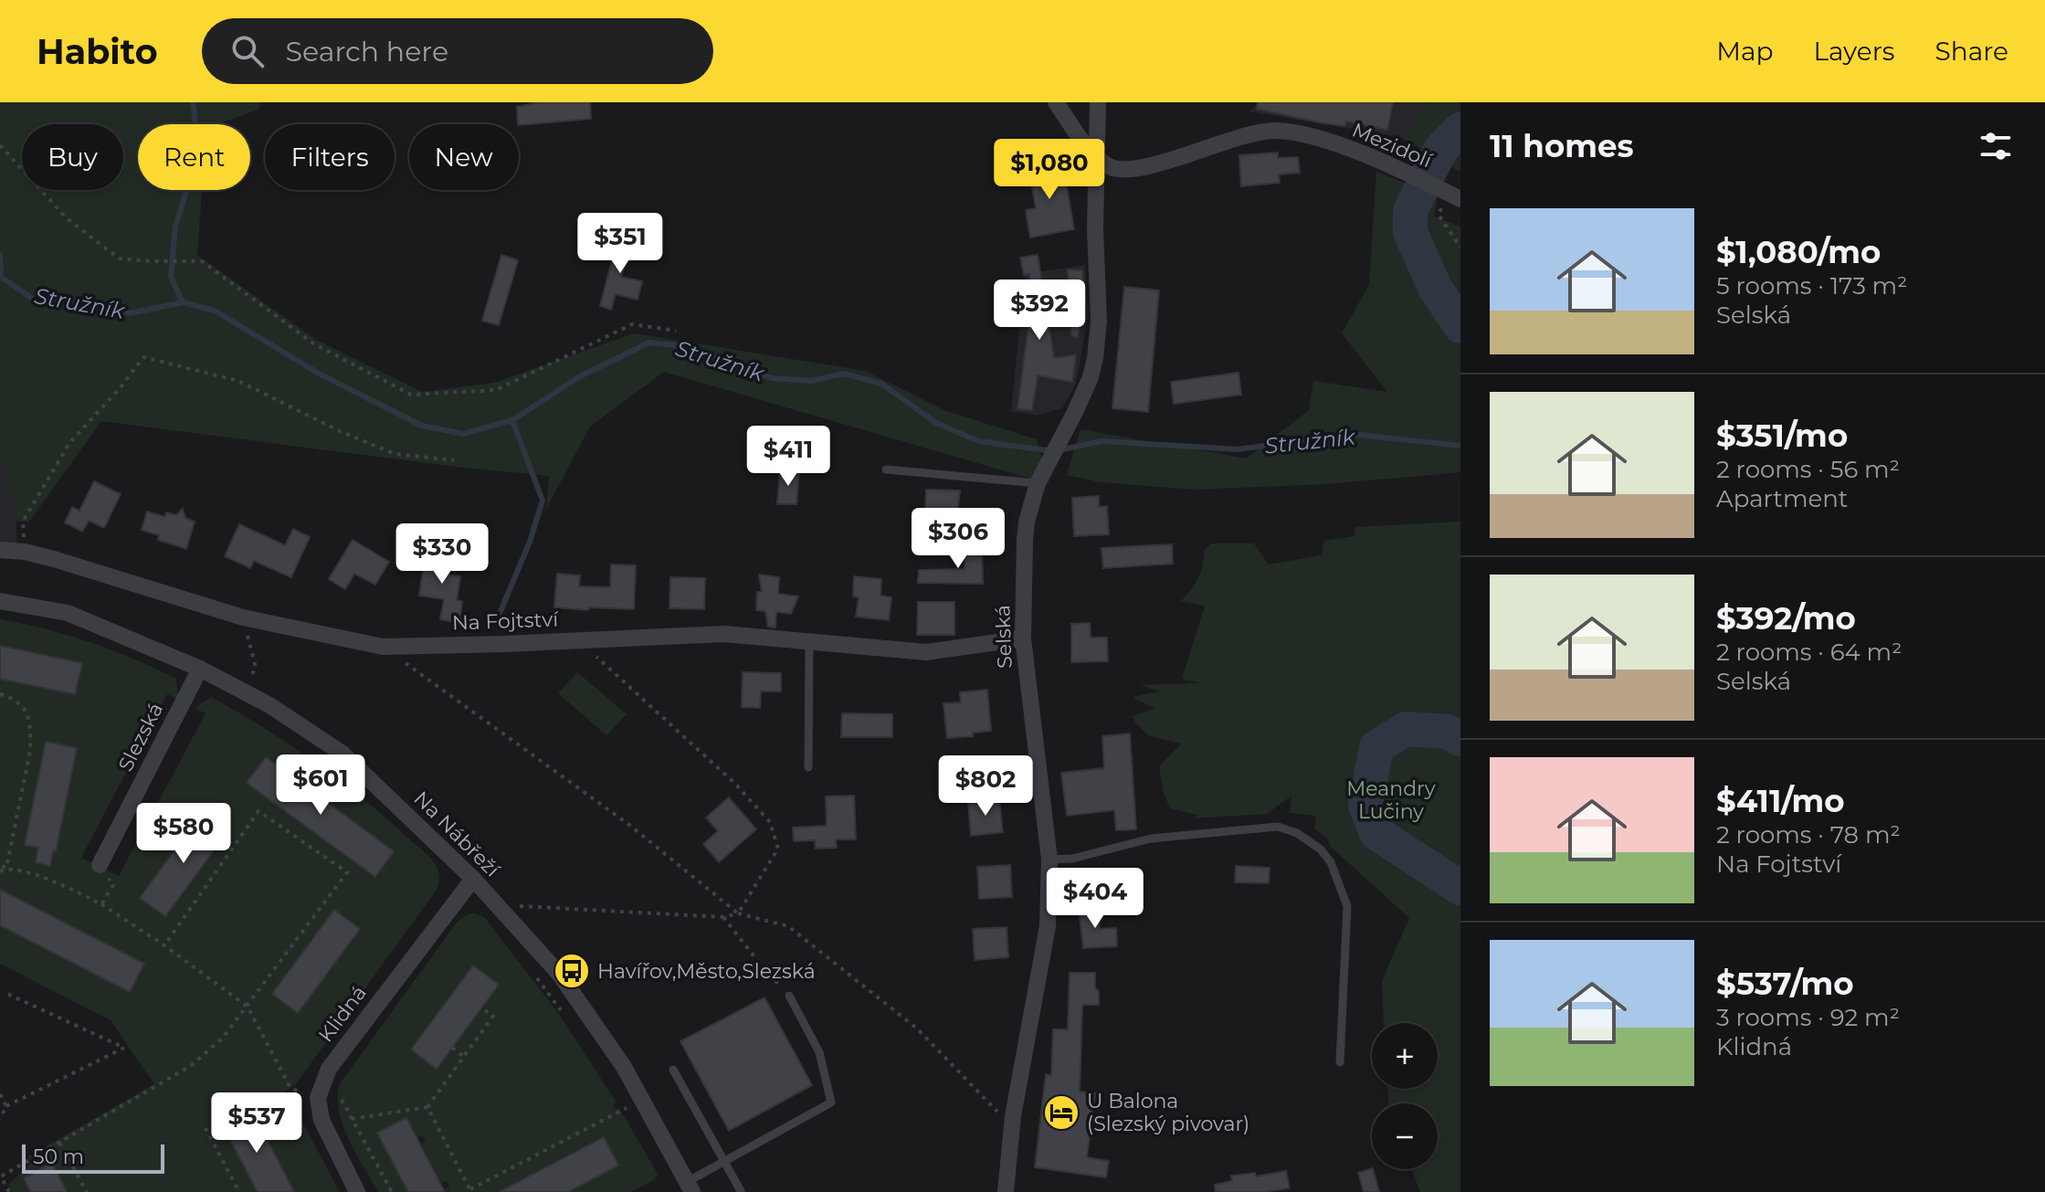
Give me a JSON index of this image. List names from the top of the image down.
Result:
{
  "streets": {
    "street": [
      "Mezidolí",
      "Na Fojtství",
      "Selská",
      "Slezská",
      "Na Nábřeží",
      "Klidná"
    ]
  },
  "crossings": [
    ["Mezidolí", "Selská"],
    ["Na Fojtství", "Selská"],
    ["Slezská", "Na Nábřeží"],
    ["Na Nábřeží", "Klidná"]
  ],
  "water": ["Stružník"],
  "parks": ["Meandry Lučiny"],
  "places": {
    "bus stop": ["Havířov,Město,Slezská"],
    "hotel": ["U Balona (Slezský pivovar)"]
  },
  "scale_bar": "50 m",
  "page": {
    "header": "Habito",
    "search": "Search here",
    "nav": ["Map", "Layers", "Share"],
    "heading": "11 homes",
    "chip": [
      "Buy",
      "Rent",
      "Filters",
      "New"
    ],
    "price": [
      "$1,080",
      "$351",
      "$392",
      "$411",
      "$306",
      "$330",
      "$601",
      "$802",
      "$580",
      "$404",
      "$537"
    ],
    "list": [
      {
        "name": "$1,080/mo",
        "note": "5 rooms · 173 m² · Selská"
      },
      {
        "name": "$351/mo",
        "note": "2 rooms · 56 m² · Apartment"
      },
      {
        "name": "$392/mo",
        "note": "2 rooms · 64 m² · Selská"
      },
      {
        "name": "$411/mo",
        "note": "2 rooms · 78 m² · Na Fojtství"
      },
      {
        "name": "$537/mo",
        "note": "3 rooms · 92 m² · Klidná"
      }
    ],
    "map_buttons": ["+", "−"],
    "scale": "50 m"
  }
}
